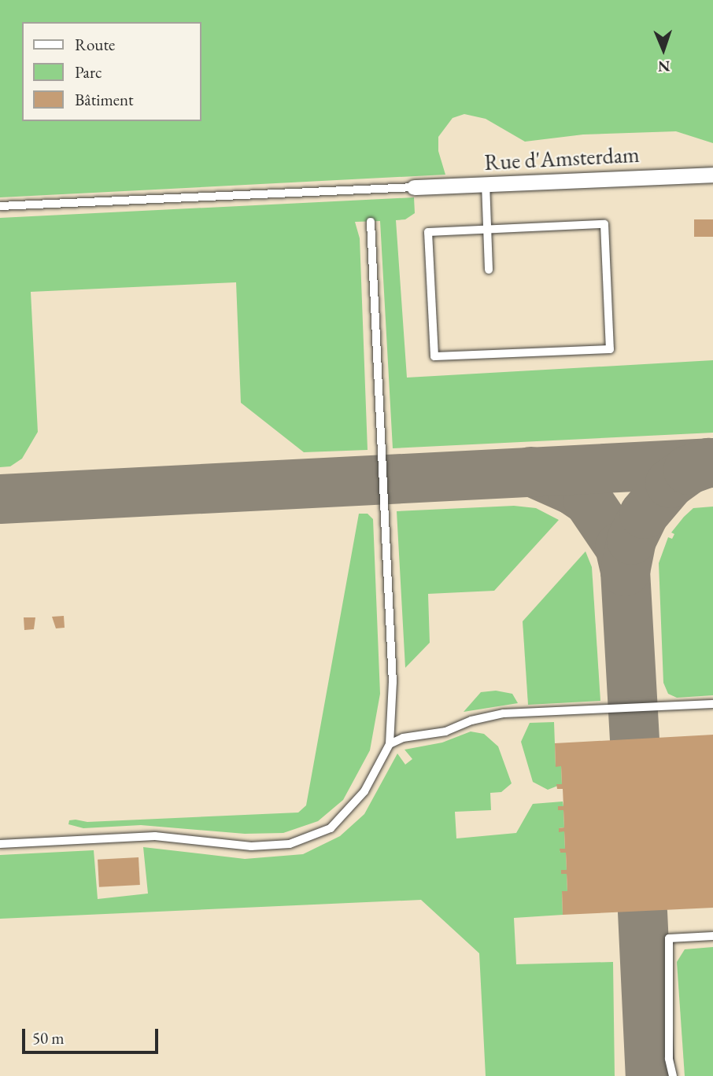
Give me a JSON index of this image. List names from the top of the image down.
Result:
{
  "streets": {
    "street": ["Rue d'Amsterdam"]
  },
  "legend": ["Route", "Parc", "Bâtiment"],
  "scale_bar": "50 m",
  "north": "bottom"
}
